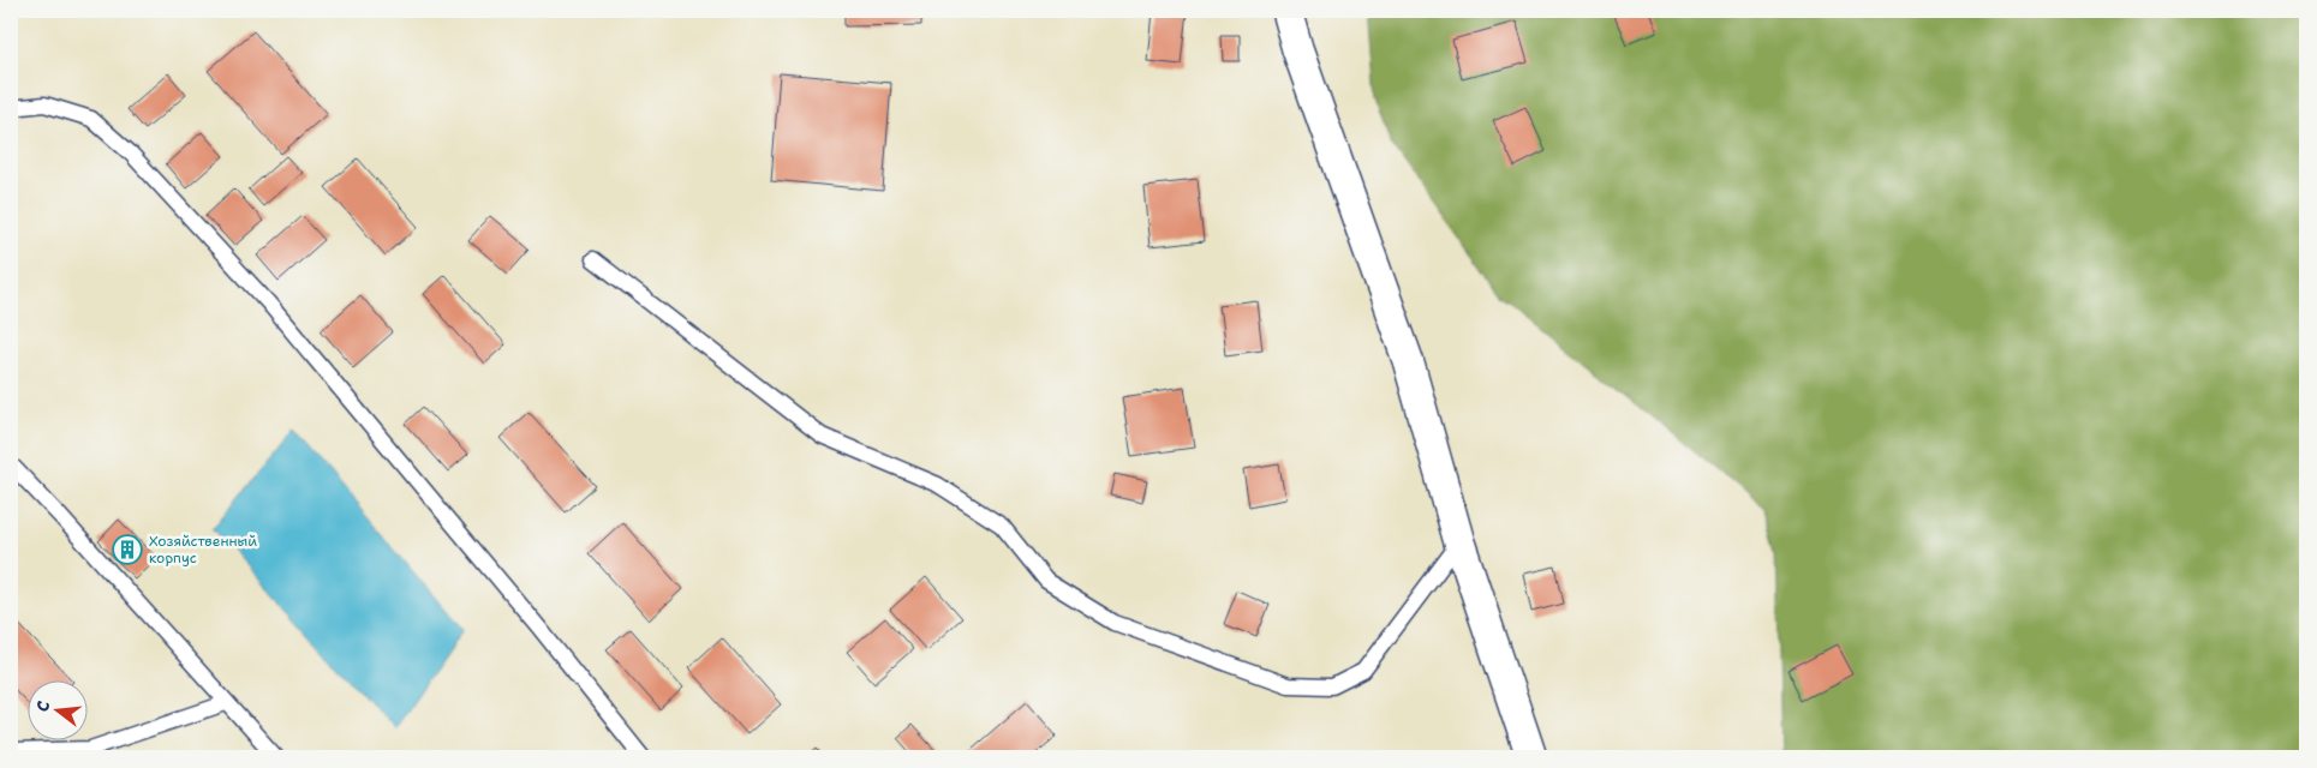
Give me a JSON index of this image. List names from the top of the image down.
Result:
{
  "places": {
    "building": ["Хозяйственный корпус"]
  },
  "north": "left"
}
